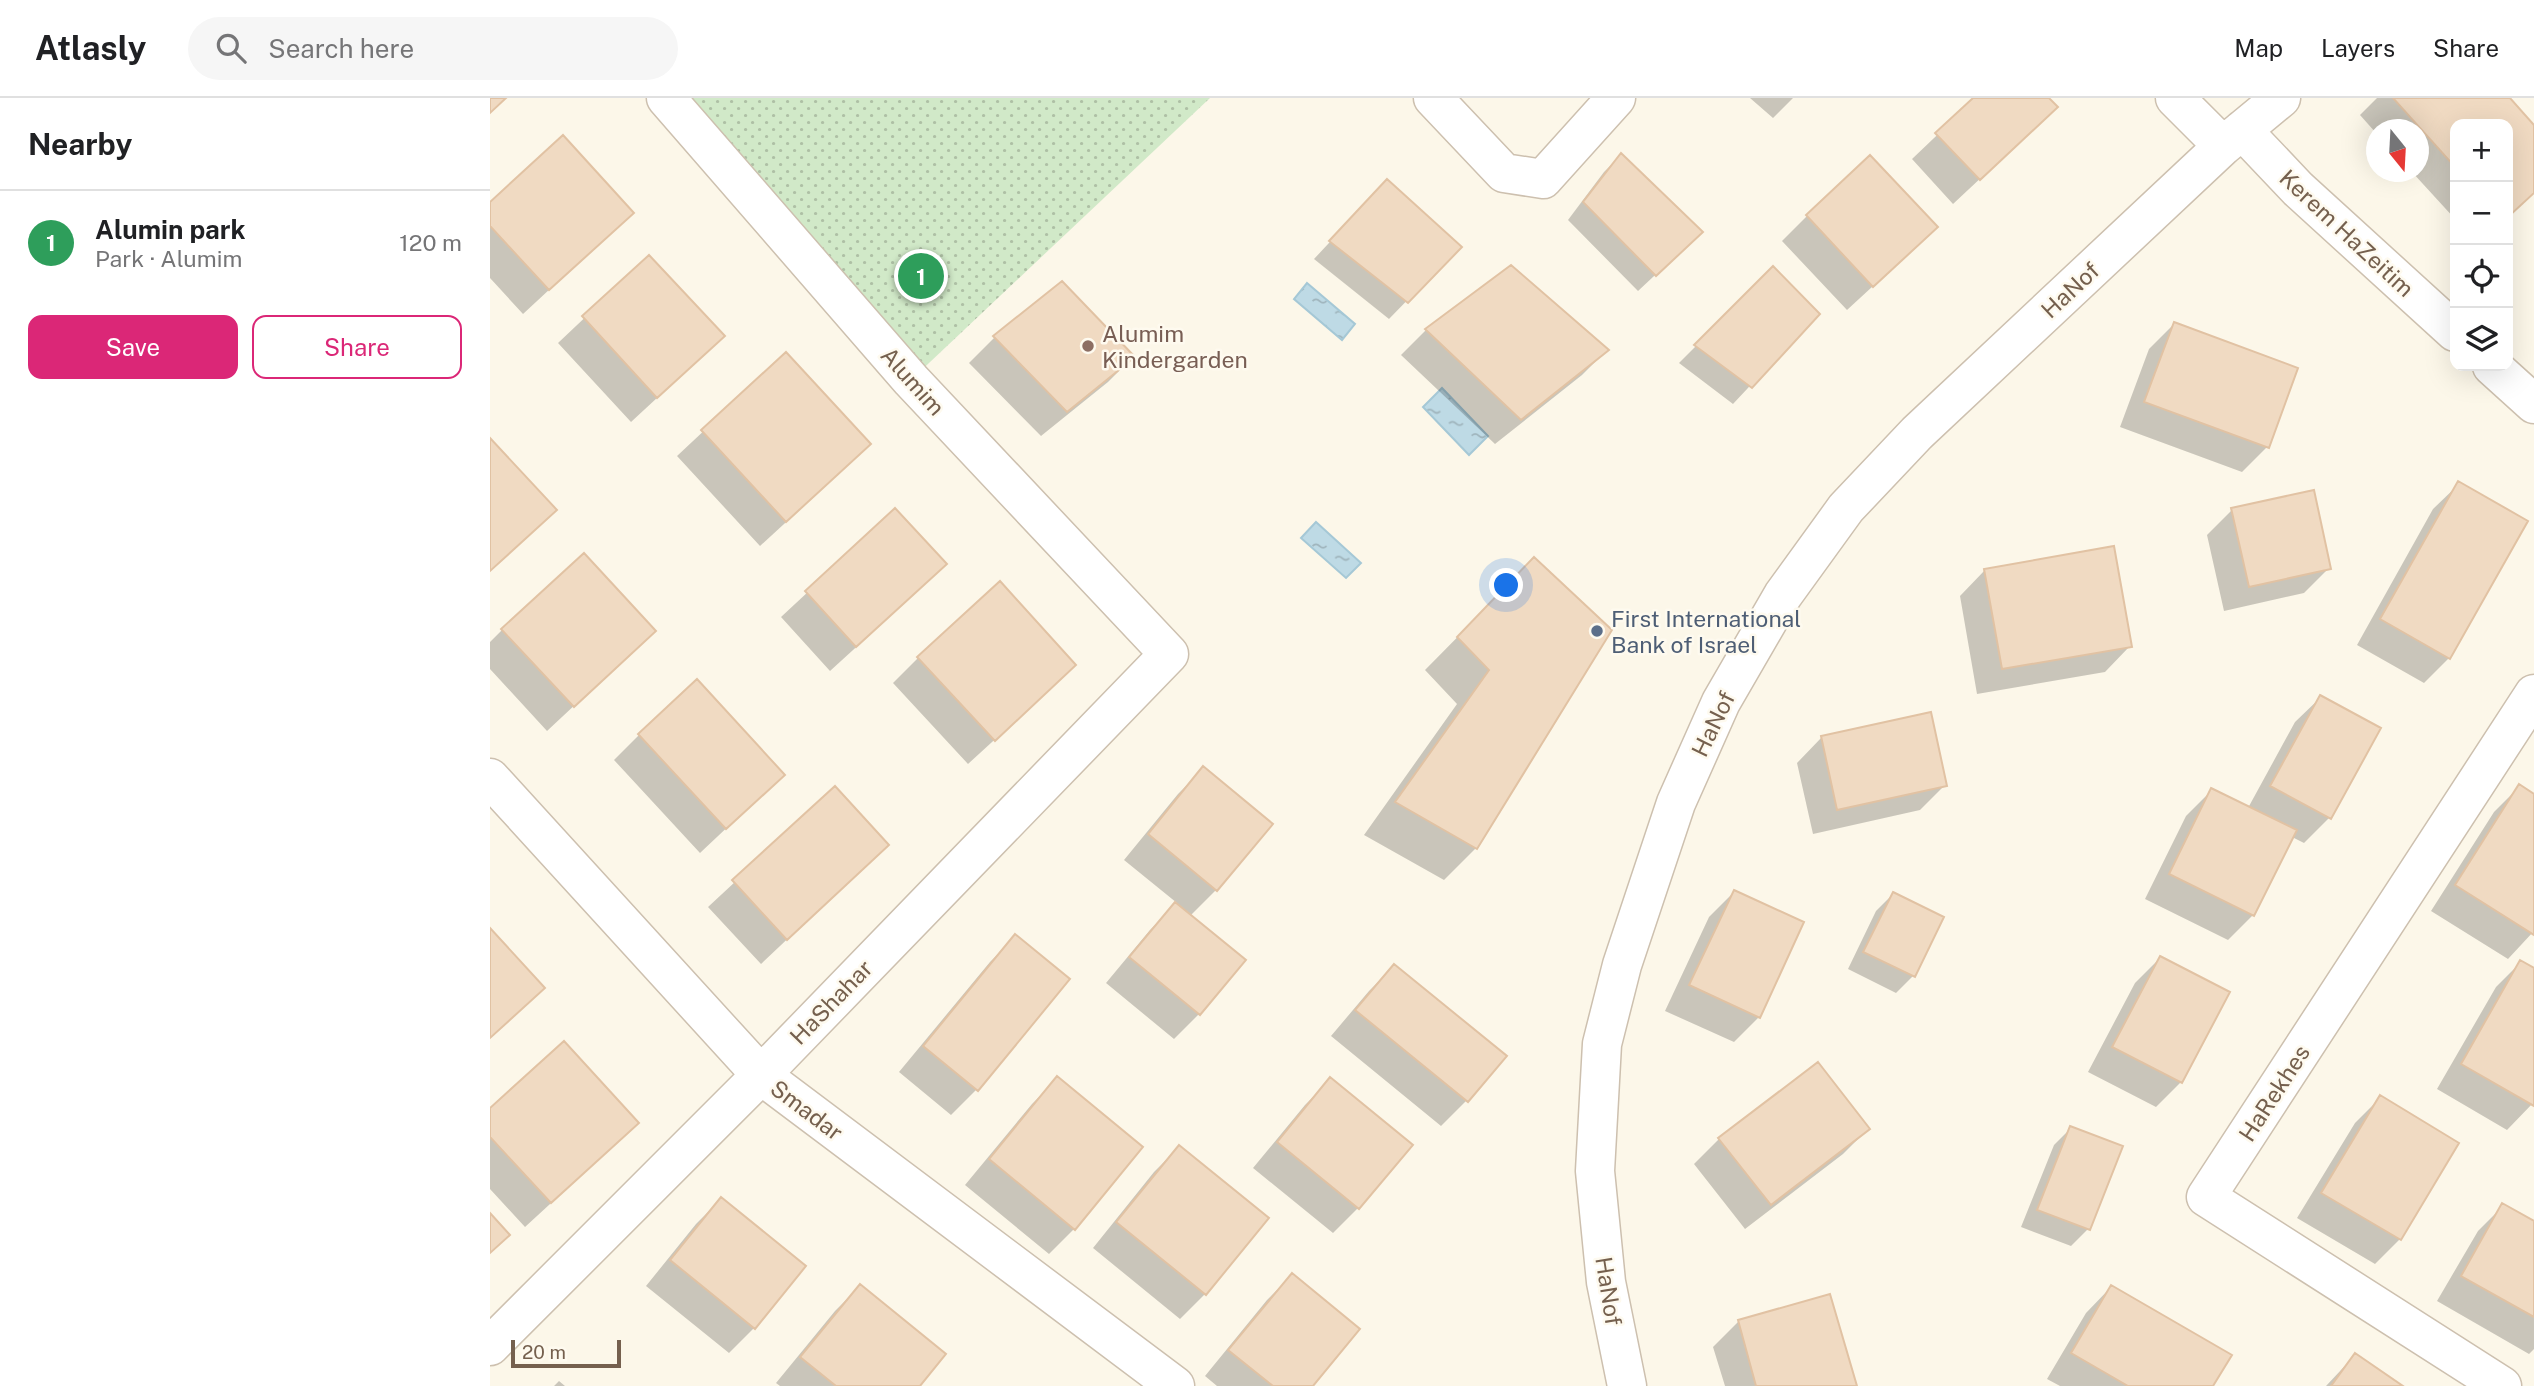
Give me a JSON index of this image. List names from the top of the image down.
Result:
{
  "streets": {
    "street": [
      "Kerem HaZeitim",
      "HaNof",
      "Alumim",
      "HaShahar",
      "HaRekhes",
      "Smadar"
    ]
  },
  "crossings": [
    ["Kerem HaZeitim", "HaNof"],
    ["Alumim", "HaShahar"],
    ["HaShahar", "Smadar"]
  ],
  "places": ["Alumim Kindergarden", "First International Bank of Israel"],
  "scale_bar": "20 m",
  "north": "bottom",
  "page": {
    "header": "Atlasly",
    "search": "Search here",
    "nav": ["Map", "Layers", "Share"],
    "heading": "Nearby",
    "map_buttons": ["+", "−"],
    "list": [
      {
        "mark": "1",
        "name": "Alumin park",
        "note": "Park · Alumim",
        "value": "120 m"
      }
    ],
    "pins": "1",
    "buttons": ["Save", "Share"],
    "scale": "20 m"
  }
}
